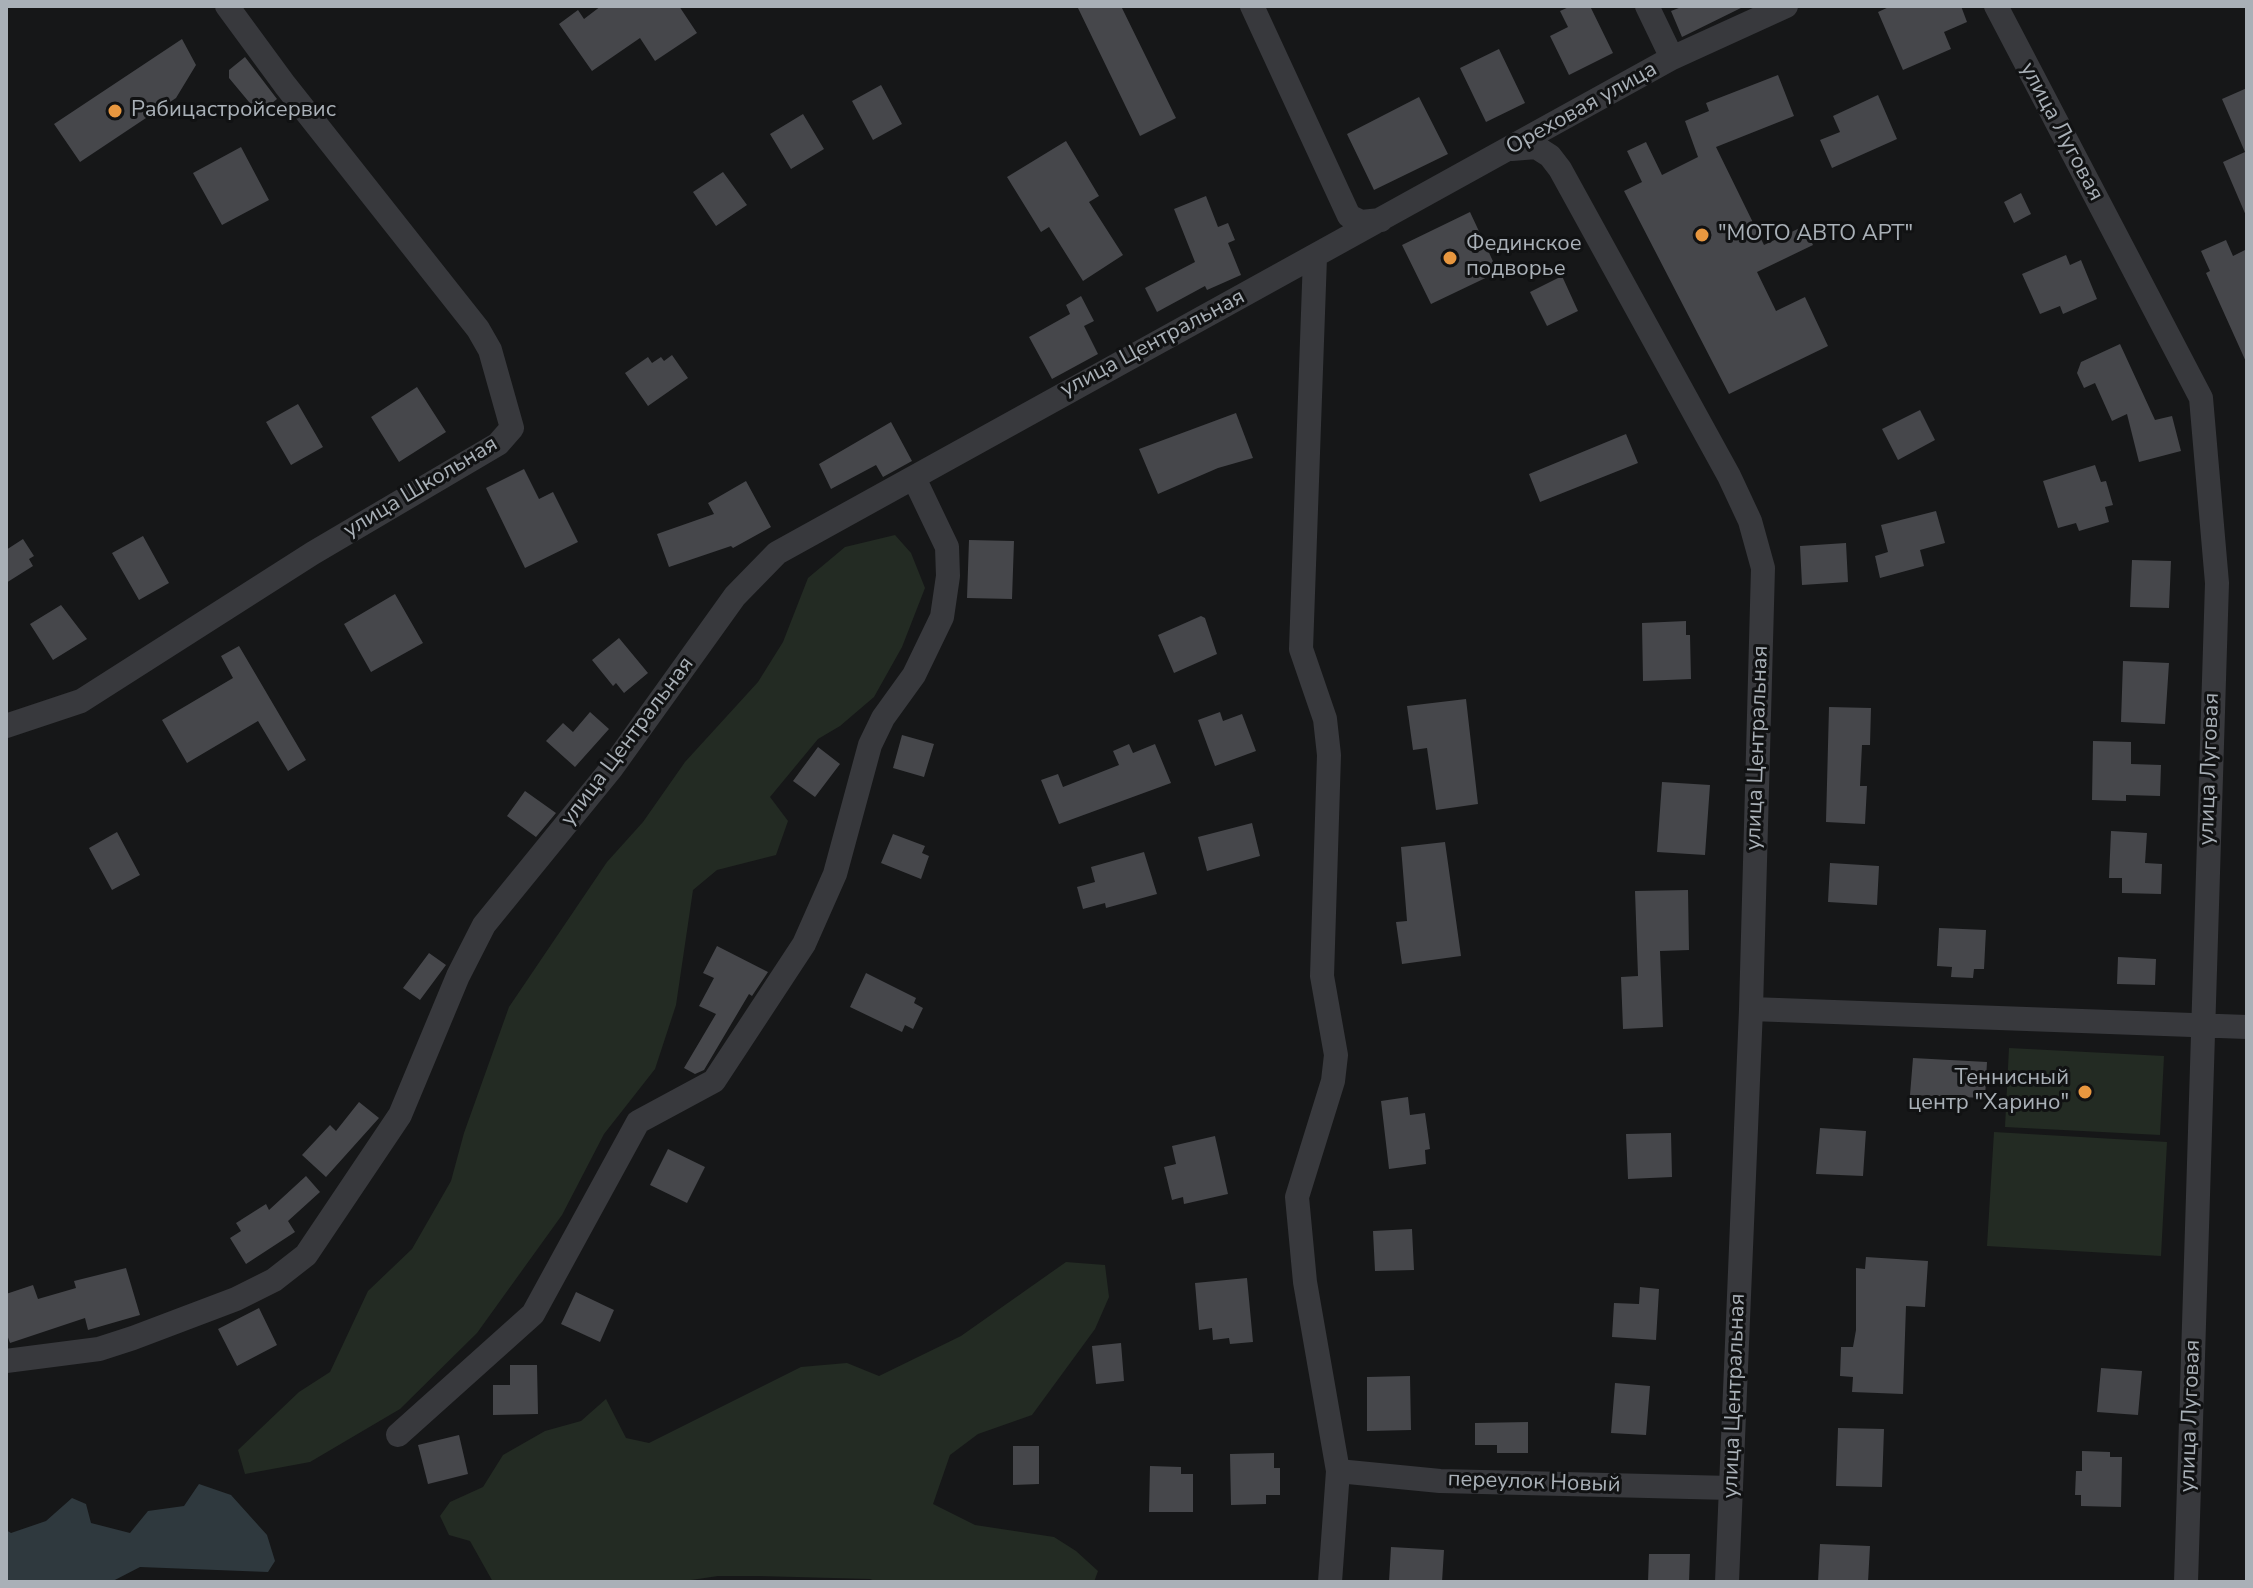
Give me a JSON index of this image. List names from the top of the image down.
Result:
{
  "streets": {
    "street": [
      "Ореховая улица",
      "улица Луговая",
      "улица Центральная",
      "улица Школьная",
      "переулок Новый"
    ]
  },
  "crossings": [
    ["Ореховая улица", "улица Центральная"],
    ["улица Центральная", "переулок Новый"]
  ],
  "places": [
    "Рабицастройсервис",
    "\"МОТО АВТО АРТ\"",
    "Фединское подворье",
    "Теннисный центр \"Харино\""
  ]
}
